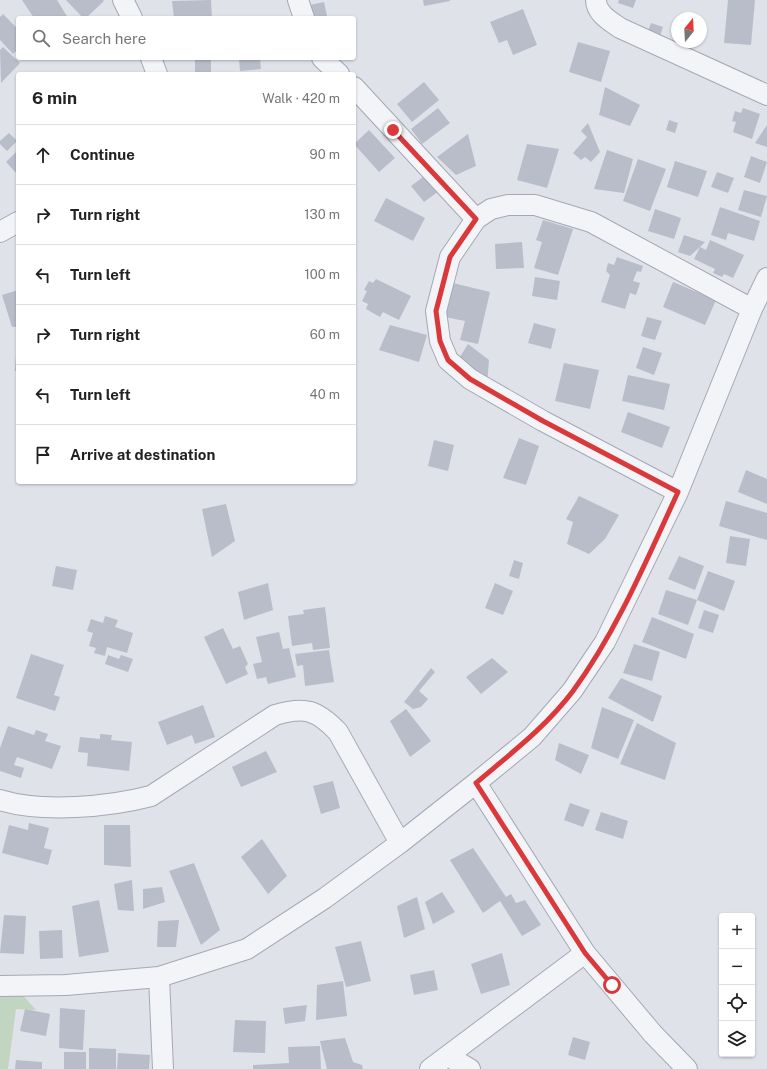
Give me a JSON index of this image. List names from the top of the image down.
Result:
{
  "north": "top",
  "page": {
    "search": "Search here",
    "heading": ["6 min", "Walk · 420 m"],
    "list": [
      ["Continue", "90 m"],
      ["Turn right", "130 m"],
      ["Turn left", "100 m"],
      ["Turn right", "60 m"],
      ["Turn left", "40 m"],
      "Arrive at destination"
    ],
    "map_buttons": ["+", "−"]
  }
}
